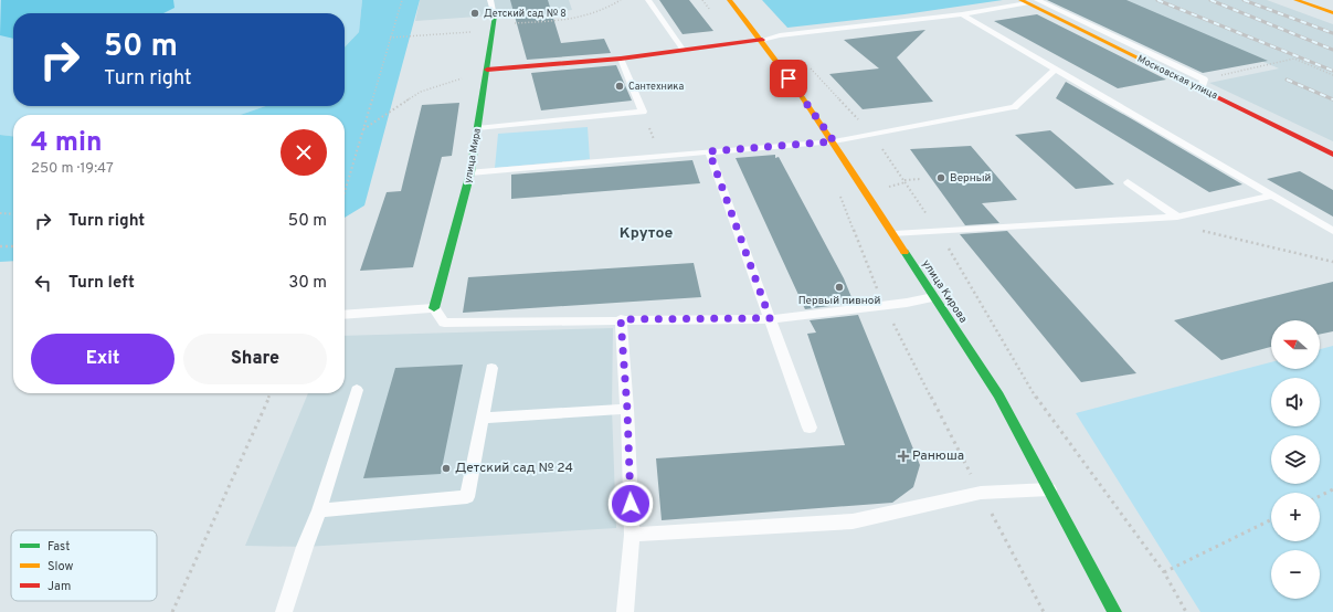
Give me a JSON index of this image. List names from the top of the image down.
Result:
{
  "streets": {
    "street": ["Московская улица", "улица Мира", "улица Кирова"]
  },
  "districts": ["Крутое"],
  "places": {
    "other": [
      "Детский сад № 8",
      "Сантехника",
      "Верный",
      "Первый пивной",
      "Детский сад № 24"
    ],
    "health": ["Ранюша"]
  },
  "legend": ["Fast", "Slow", "Jam"],
  "north": "left",
  "page": {
    "turn": ["50 m", "Turn right"],
    "heading": ["4 min", "250 m · 19:47"],
    "list": [
      {
        "name": "Turn right",
        "value": "50 m"
      },
      {
        "name": "Turn left",
        "value": "30 m"
      }
    ],
    "map_buttons": ["+", "−"],
    "buttons": ["Exit", "Share"]
  }
}
